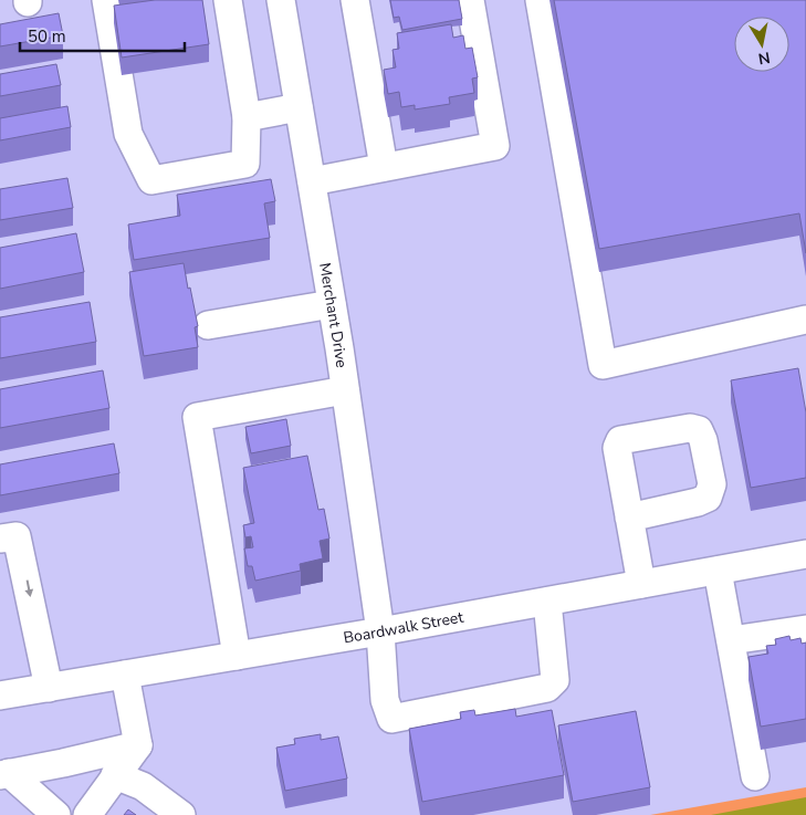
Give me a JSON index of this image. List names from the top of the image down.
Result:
{
  "streets": {
    "street": ["Merchant Drive", "Boardwalk Street"]
  },
  "crossings": [
    ["Merchant Drive", "Boardwalk Street"]
  ],
  "scale_bar": "50 m",
  "north": "bottom"
}
